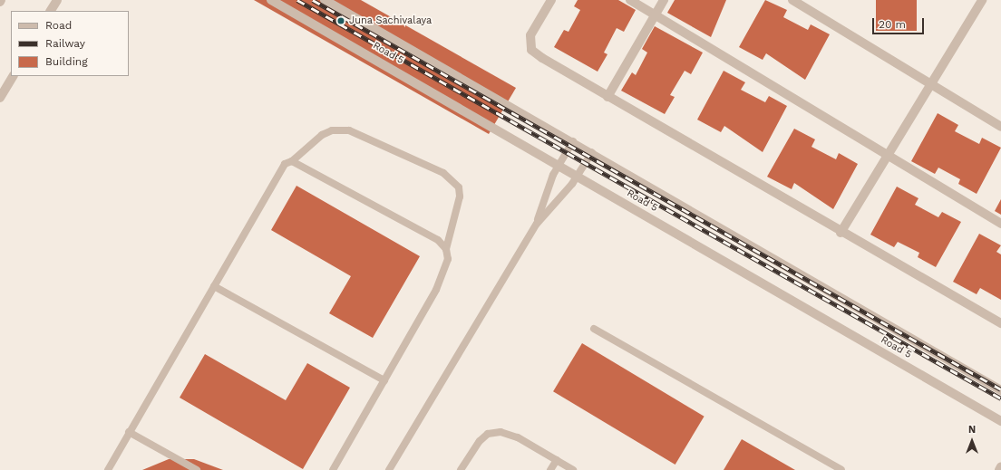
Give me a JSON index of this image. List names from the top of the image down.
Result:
{
  "streets": {
    "street": ["Road 5"]
  },
  "places": ["Juna Sachivalaya"],
  "legend": ["Road", "Railway", "Building"],
  "scale_bar": "20 m",
  "north": "top"
}
